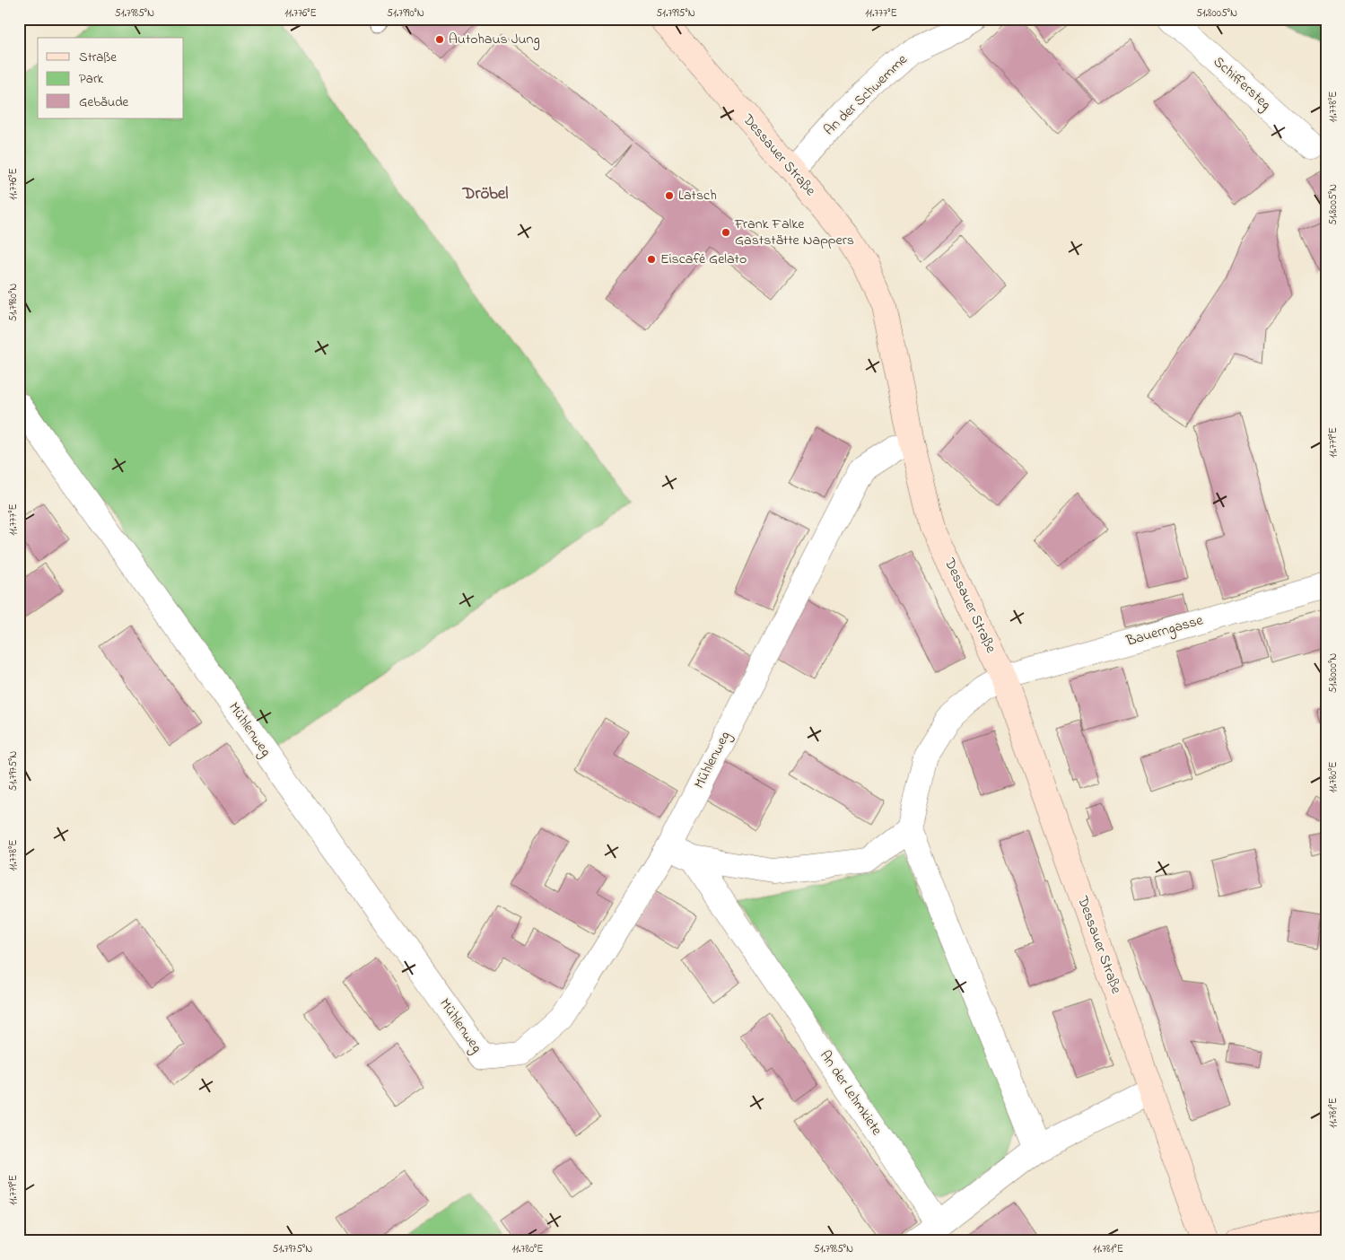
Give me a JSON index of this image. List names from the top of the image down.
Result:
{
  "streets": {
    "main road": ["Dessauer Straße"],
    "street": [
      "Schiffersteg",
      "An der Schwemme",
      "Bauerngasse",
      "Mühlenweg",
      "An der Lehmkiete"
    ]
  },
  "crossings": [
    ["An der Schwemme", "Dessauer Straße"],
    ["Dessauer Straße", "Bauerngasse"],
    ["Dessauer Straße", "Mühlenweg"]
  ],
  "districts": ["Dröbel"],
  "places": [
    "Autohaus Jung",
    "Latsch",
    "Frank Falke Gaststätte Nappers",
    "Eiscafé Gelato"
  ],
  "legend": ["Straße", "Park", "Gebäude"],
  "coordinates": [
    "51.7985°N",
    "11.776°E",
    "51.7990°N",
    "51.7995°N",
    "11.777°E",
    "51.8005°N",
    "11.778°E",
    "51.7980°N",
    "11.779°E",
    "51.8000°N",
    "51.7975°N",
    "11.780°E",
    "11.781°E"
  ]
}
